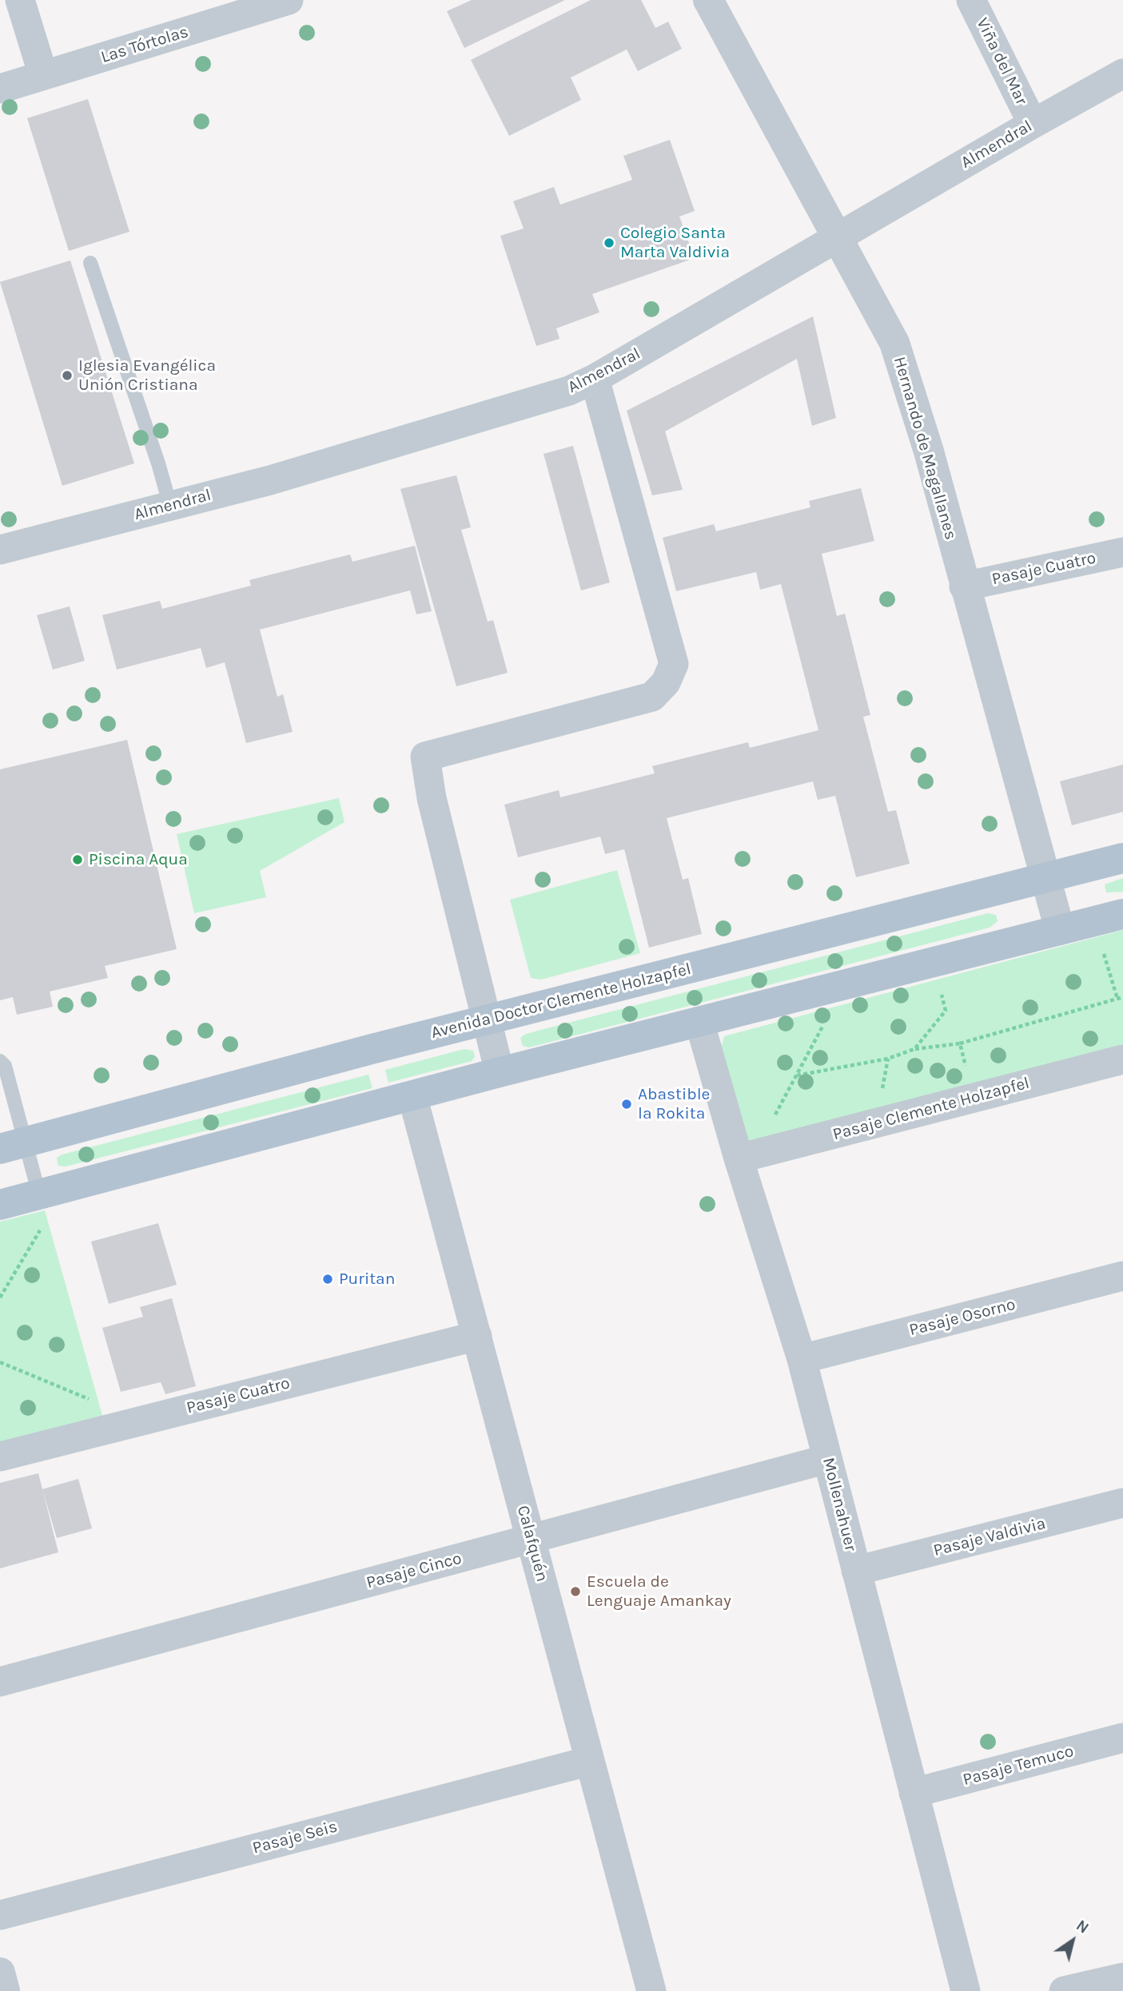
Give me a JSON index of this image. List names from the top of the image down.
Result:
{
  "streets": {
    "main road": ["Avenida Doctor Clemente Holzapfel"],
    "street": [
      "Las Tórtolas",
      "Viña del Mar",
      "Almendral",
      "Hernando de Magallanes",
      "Pasaje Cuatro",
      "Pasaje Clemente Holzapfel",
      "Pasaje Osorno",
      "Mollenahuer",
      "Pasaje Valdivia",
      "Calafquén",
      "Pasaje Cinco",
      "Pasaje Temuco",
      "Pasaje Seis"
    ]
  },
  "crossings": [
    ["Viña del Mar", "Almendral"],
    ["Almendral", "Hernando de Magallanes"],
    ["Hernando de Magallanes", "Pasaje Cuatro"],
    ["Hernando de Magallanes", "Avenida Doctor Clemente Holzapfel"],
    ["Pasaje Cuatro", "Calafquén"],
    ["Pasaje Clemente Holzapfel", "Mollenahuer"],
    ["Pasaje Osorno", "Mollenahuer"],
    ["Mollenahuer", "Pasaje Valdivia"],
    ["Mollenahuer", "Pasaje Cinco"],
    ["Mollenahuer", "Pasaje Temuco"],
    ["Calafquén", "Pasaje Cinco"],
    ["Calafquén", "Pasaje Seis"]
  ],
  "places": [
    "Colegio Santa Marta Valdivia",
    "Iglesia Evangélica Unión Cristiana",
    "Piscina Aqua",
    "Abastible la Rokita",
    "Puritan",
    "Escuela de Lenguaje Amankay"
  ],
  "north": "top right"
}
